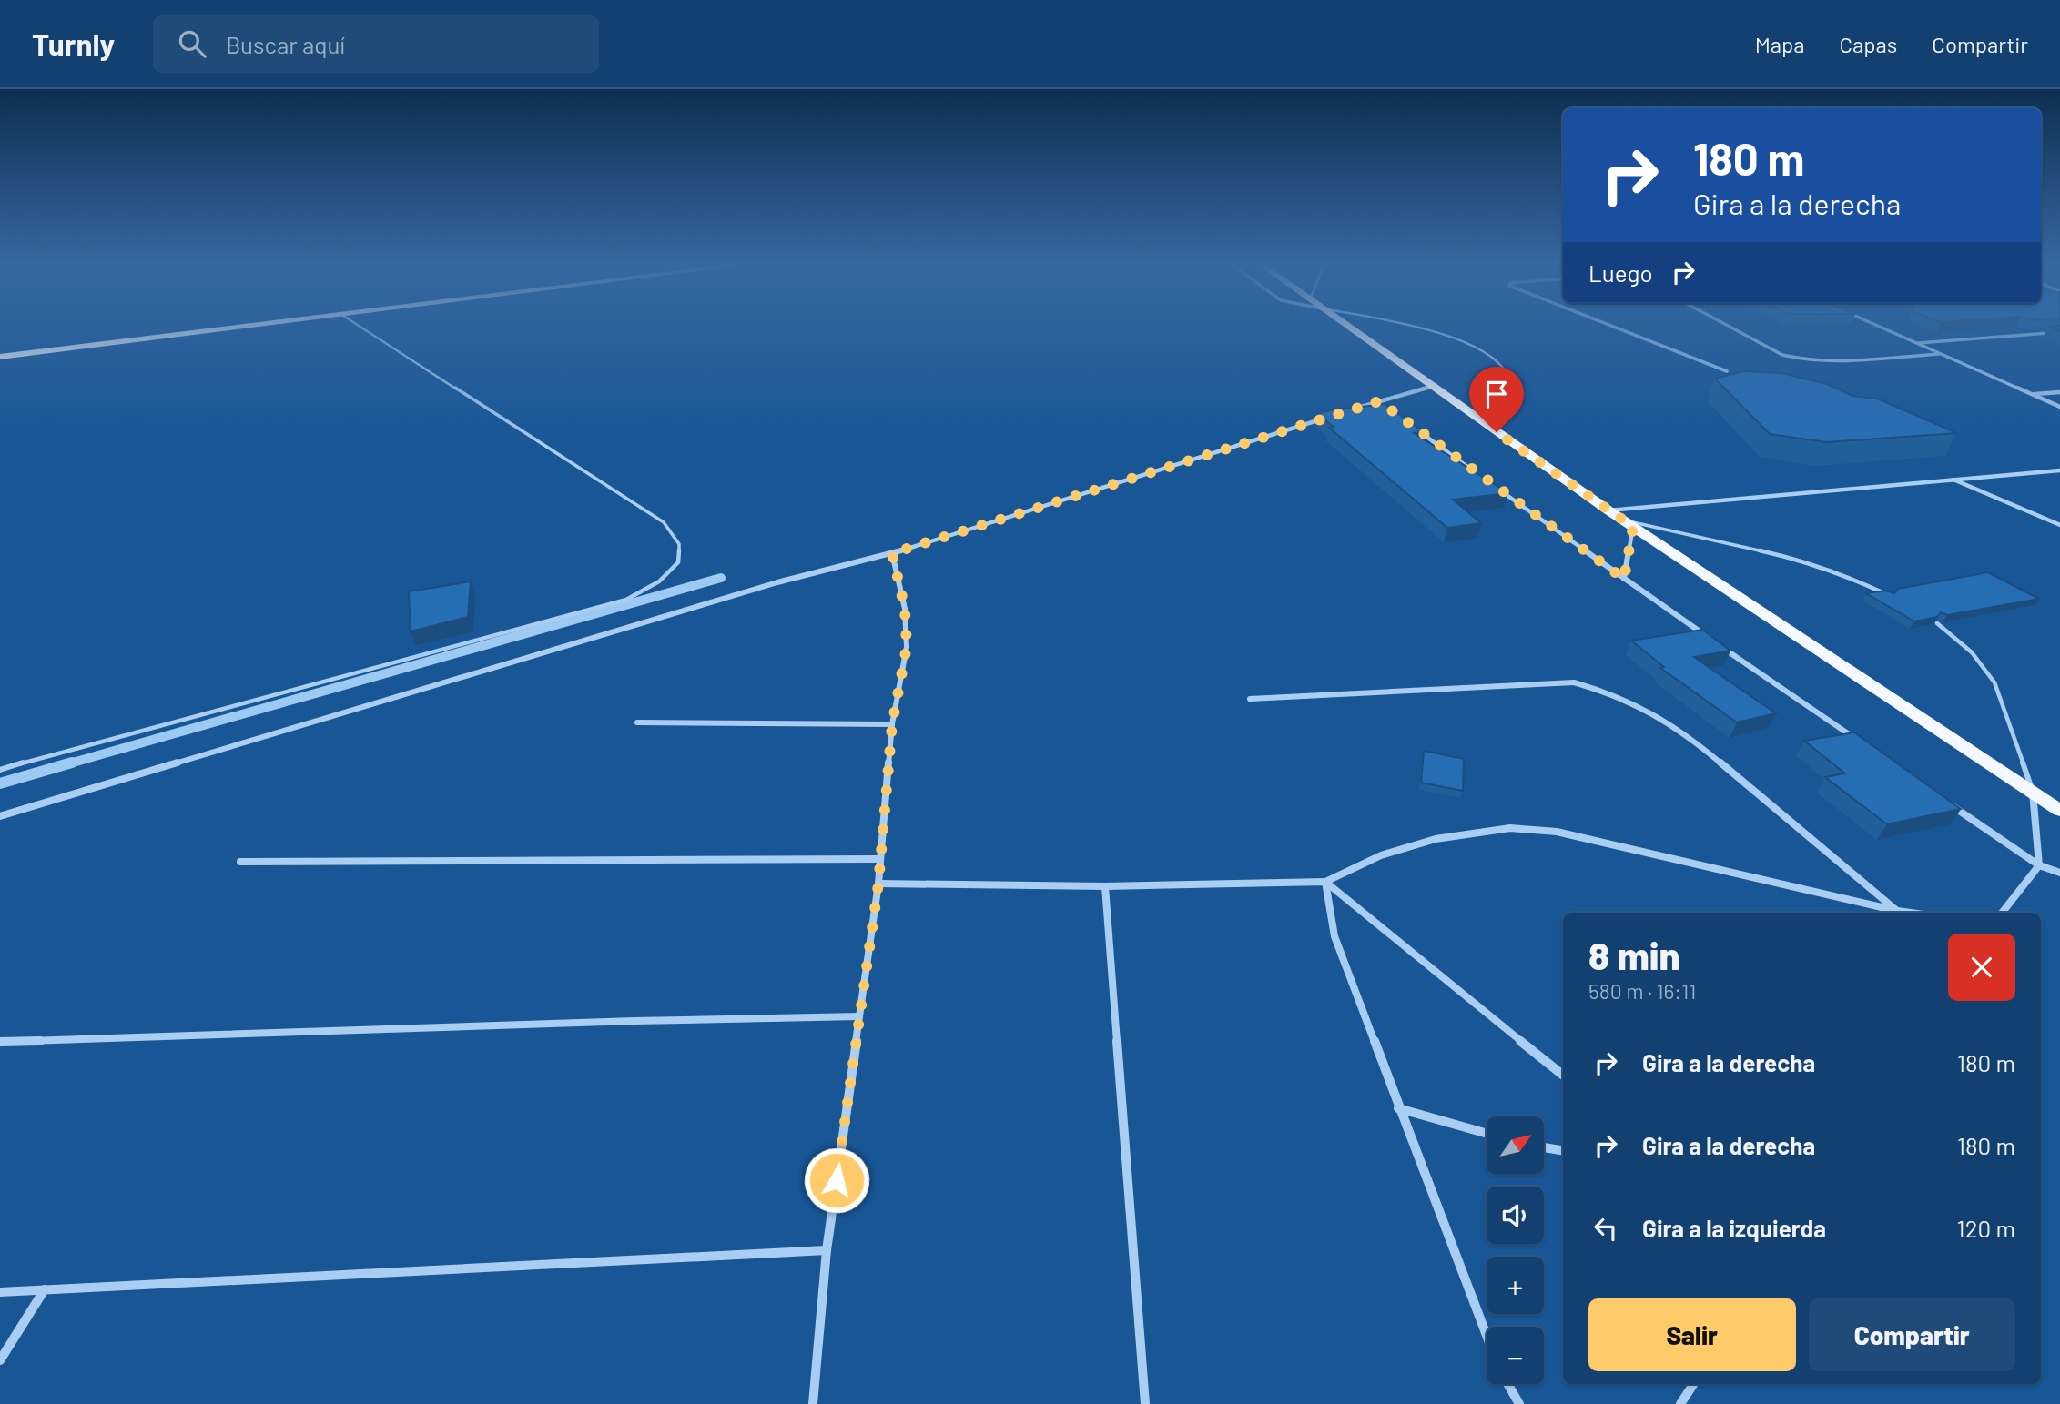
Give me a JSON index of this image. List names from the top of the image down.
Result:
{
  "north": "top right",
  "page": {
    "header": "Turnly",
    "search": "Buscar aquí",
    "nav": ["Mapa", "Capas", "Compartir"],
    "turn": ["180 m", "Gira a la derecha"],
    "then": "Luego",
    "heading": ["8 min", "580 m · 16:11"],
    "list": [
      {
        "name": "Gira a la derecha",
        "value": "180 m"
      },
      {
        "name": "Gira a la derecha",
        "value": "180 m"
      },
      {
        "name": "Gira a la izquierda",
        "value": "120 m"
      }
    ],
    "map_buttons": ["+", "−"],
    "buttons": ["Salir", "Compartir"]
  }
}
